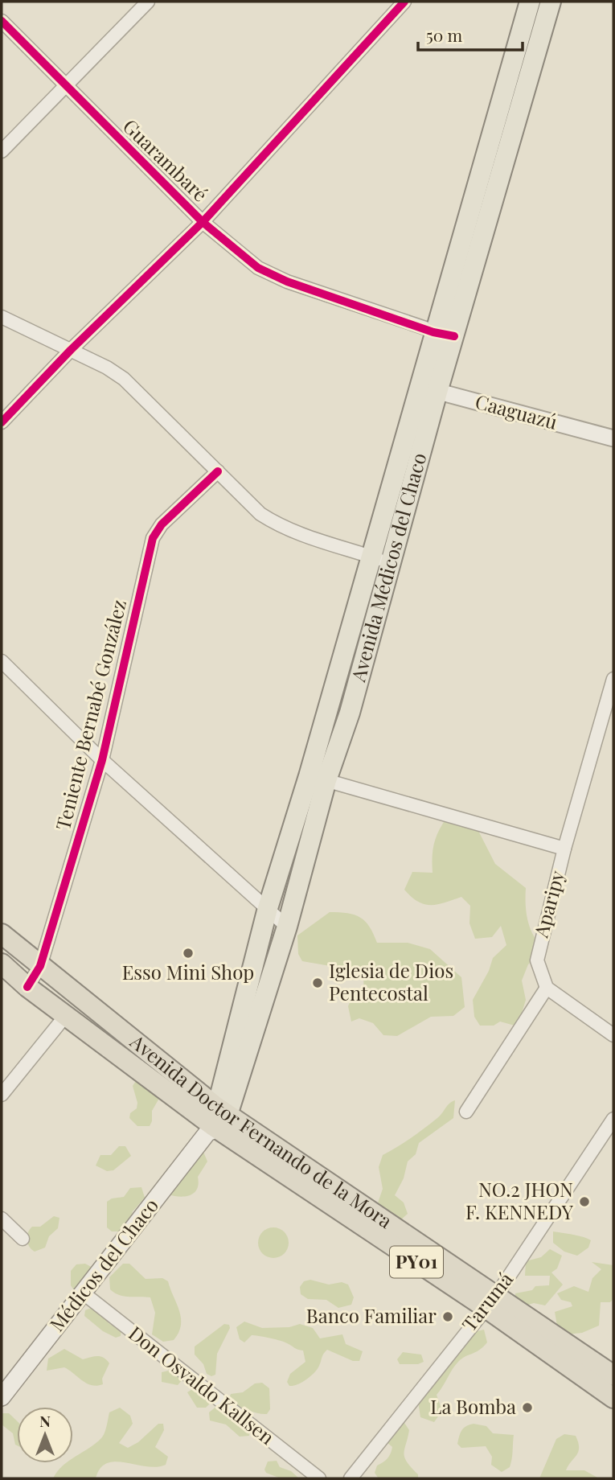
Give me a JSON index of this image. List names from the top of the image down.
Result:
{
  "streets": {
    "highway": ["Avenida Doctor Fernando de la Mora", "PY01"],
    "main road": ["Avenida Médicos del Chaco", "Médicos del Chaco"],
    "street": [
      "Guarambaré",
      "Caaguazú",
      "Teniente Bernabé González",
      "Aparipy",
      "Tarumá",
      "Don Osvaldo Kallsen"
    ]
  },
  "crossings": [
    ["Guarambaré", "Avenida Médicos del Chaco"],
    ["Caaguazú", "Avenida Médicos del Chaco"],
    ["Avenida Médicos del Chaco", "Avenida Doctor Fernando de la Mora"],
    ["Avenida Médicos del Chaco", "Médicos del Chaco"],
    ["Teniente Bernabé González", "Avenida Doctor Fernando de la Mora"],
    ["Avenida Doctor Fernando de la Mora", "Médicos del Chaco"],
    ["Avenida Doctor Fernando de la Mora", "Tarumá"],
    ["Médicos del Chaco", "Don Osvaldo Kallsen"]
  ],
  "places": [
    "Esso Mini Shop",
    "Iglesia de Dios Pentecostal",
    "NO.2 JHON F. KENNEDY",
    "Banco Familiar",
    "La Bomba"
  ],
  "scale_bar": "50 m",
  "north": "top"
}
